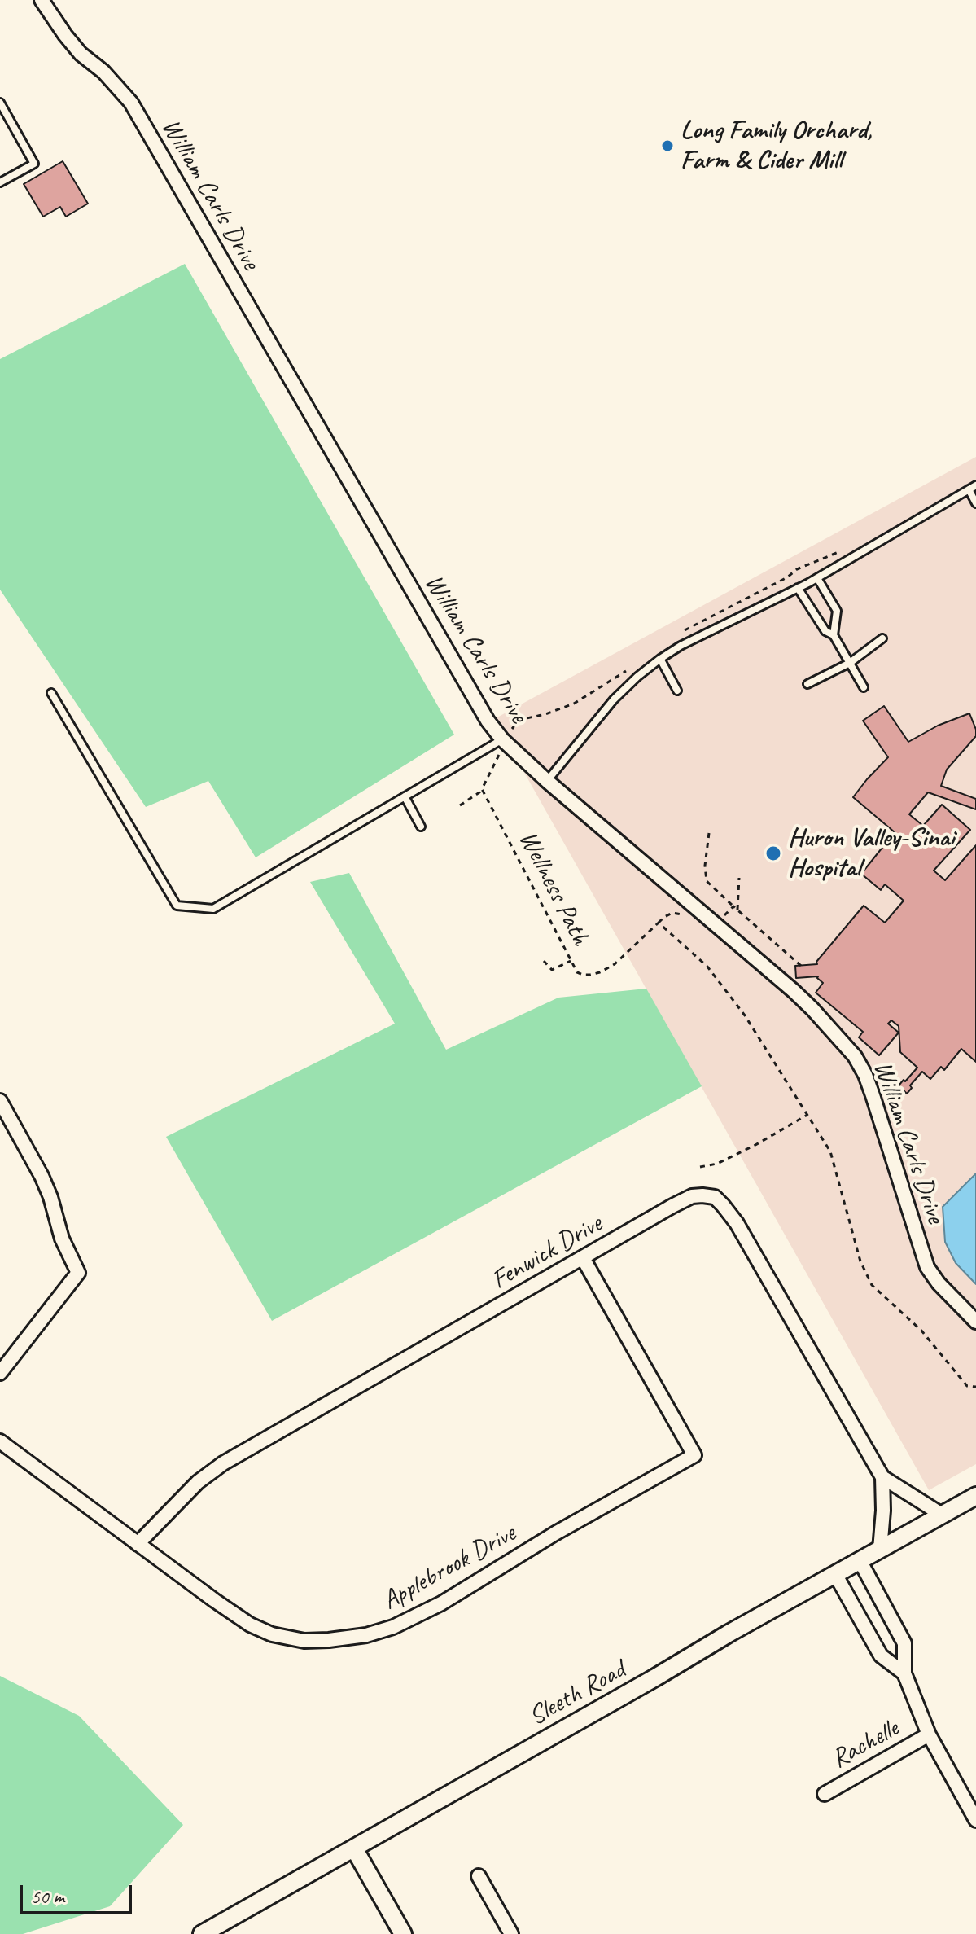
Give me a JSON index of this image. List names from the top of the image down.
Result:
{
  "streets": {
    "street": [
      "William Carls Drive",
      "Fenwick Drive",
      "Applebrook Drive",
      "Sleeth Road",
      "Rachelle"
    ],
    "path": ["Wellness Path"]
  },
  "crossings": [
    ["Fenwick Drive", "Applebrook Drive"],
    ["Fenwick Drive", "Sleeth Road"]
  ],
  "places": ["Long Family Orchard, Farm & Cider Mill", "Huron Valley-Sinai Hospital"],
  "scale_bar": "50 m"
}
